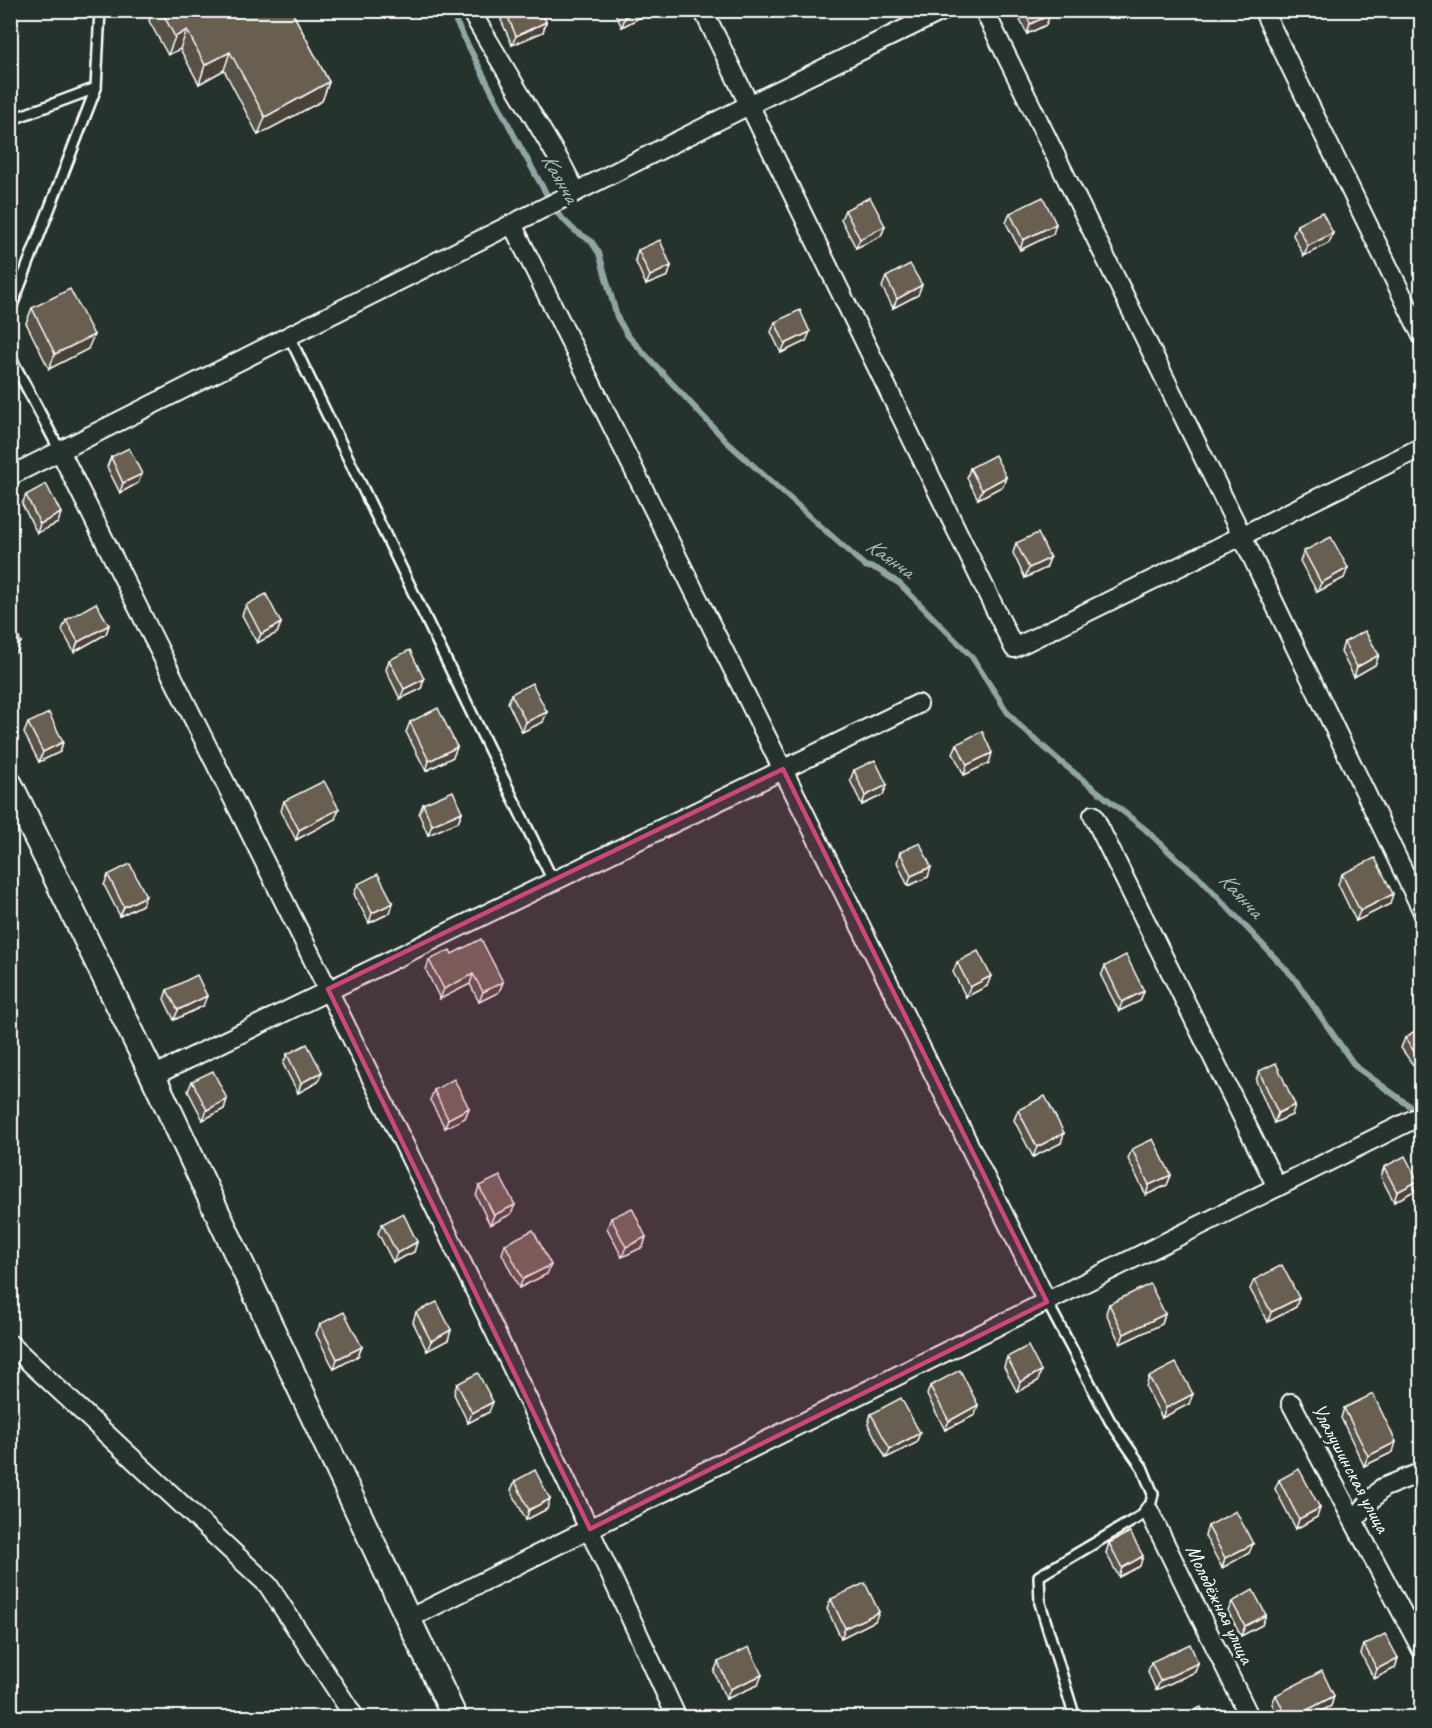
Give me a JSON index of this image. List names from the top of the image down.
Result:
{
  "streets": {
    "street": ["Улалушинская улица", "Молодёжная улица"]
  },
  "water": ["Каянча"]
}
